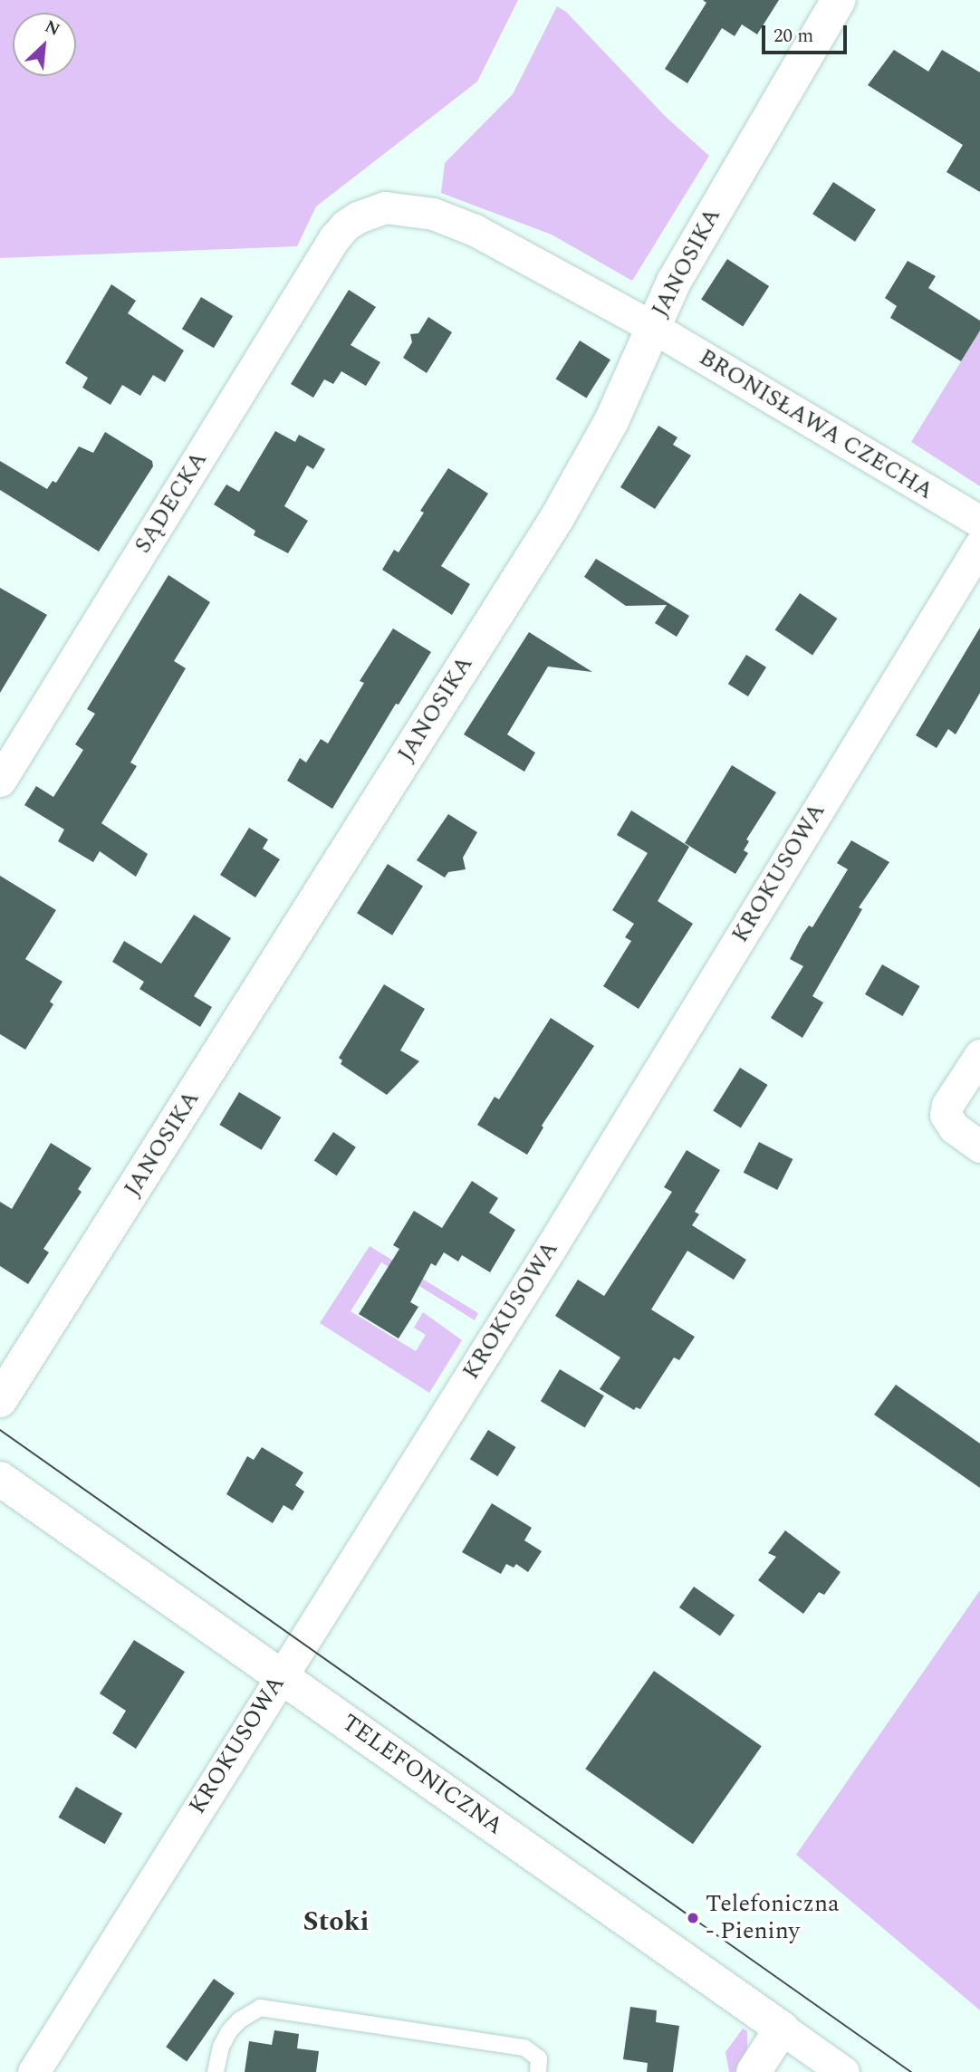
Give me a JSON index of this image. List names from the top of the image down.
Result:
{
  "streets": {
    "street": [
      "JANOSIKA",
      "BRONISŁAWA CZECHA",
      "SĄDECKA",
      "KROKUSOWA",
      "TELEFONICZNA"
    ]
  },
  "crossings": [
    ["JANOSIKA", "BRONISŁAWA CZECHA"],
    ["BRONISŁAWA CZECHA", "SĄDECKA"],
    ["KROKUSOWA", "TELEFONICZNA"]
  ],
  "districts": ["Stoki"],
  "places": ["Telefoniczna - Pieniny"],
  "scale_bar": "20 m",
  "north": "top right"
}
